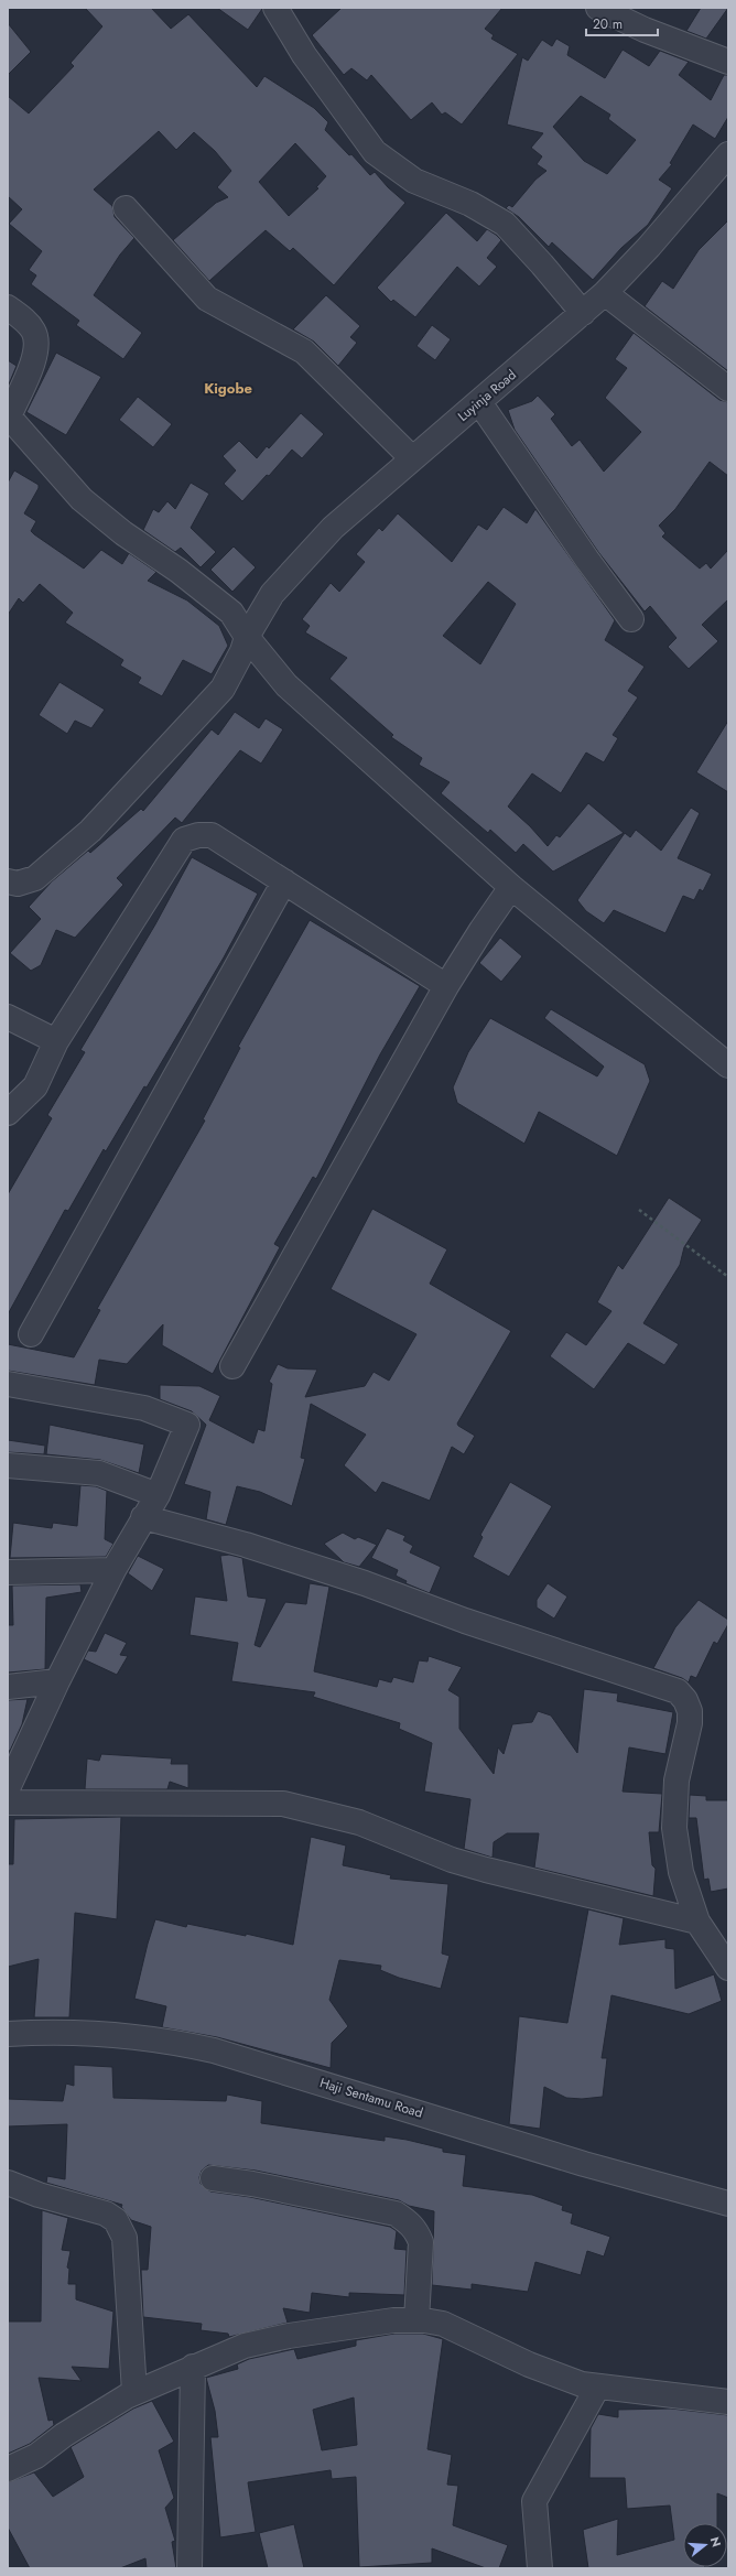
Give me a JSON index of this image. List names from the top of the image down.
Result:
{
  "streets": {
    "street": ["Luyinja Road", "Haji Sentamu Road"]
  },
  "districts": ["Kigobe"],
  "scale_bar": "20 m",
  "north": "right"
}
